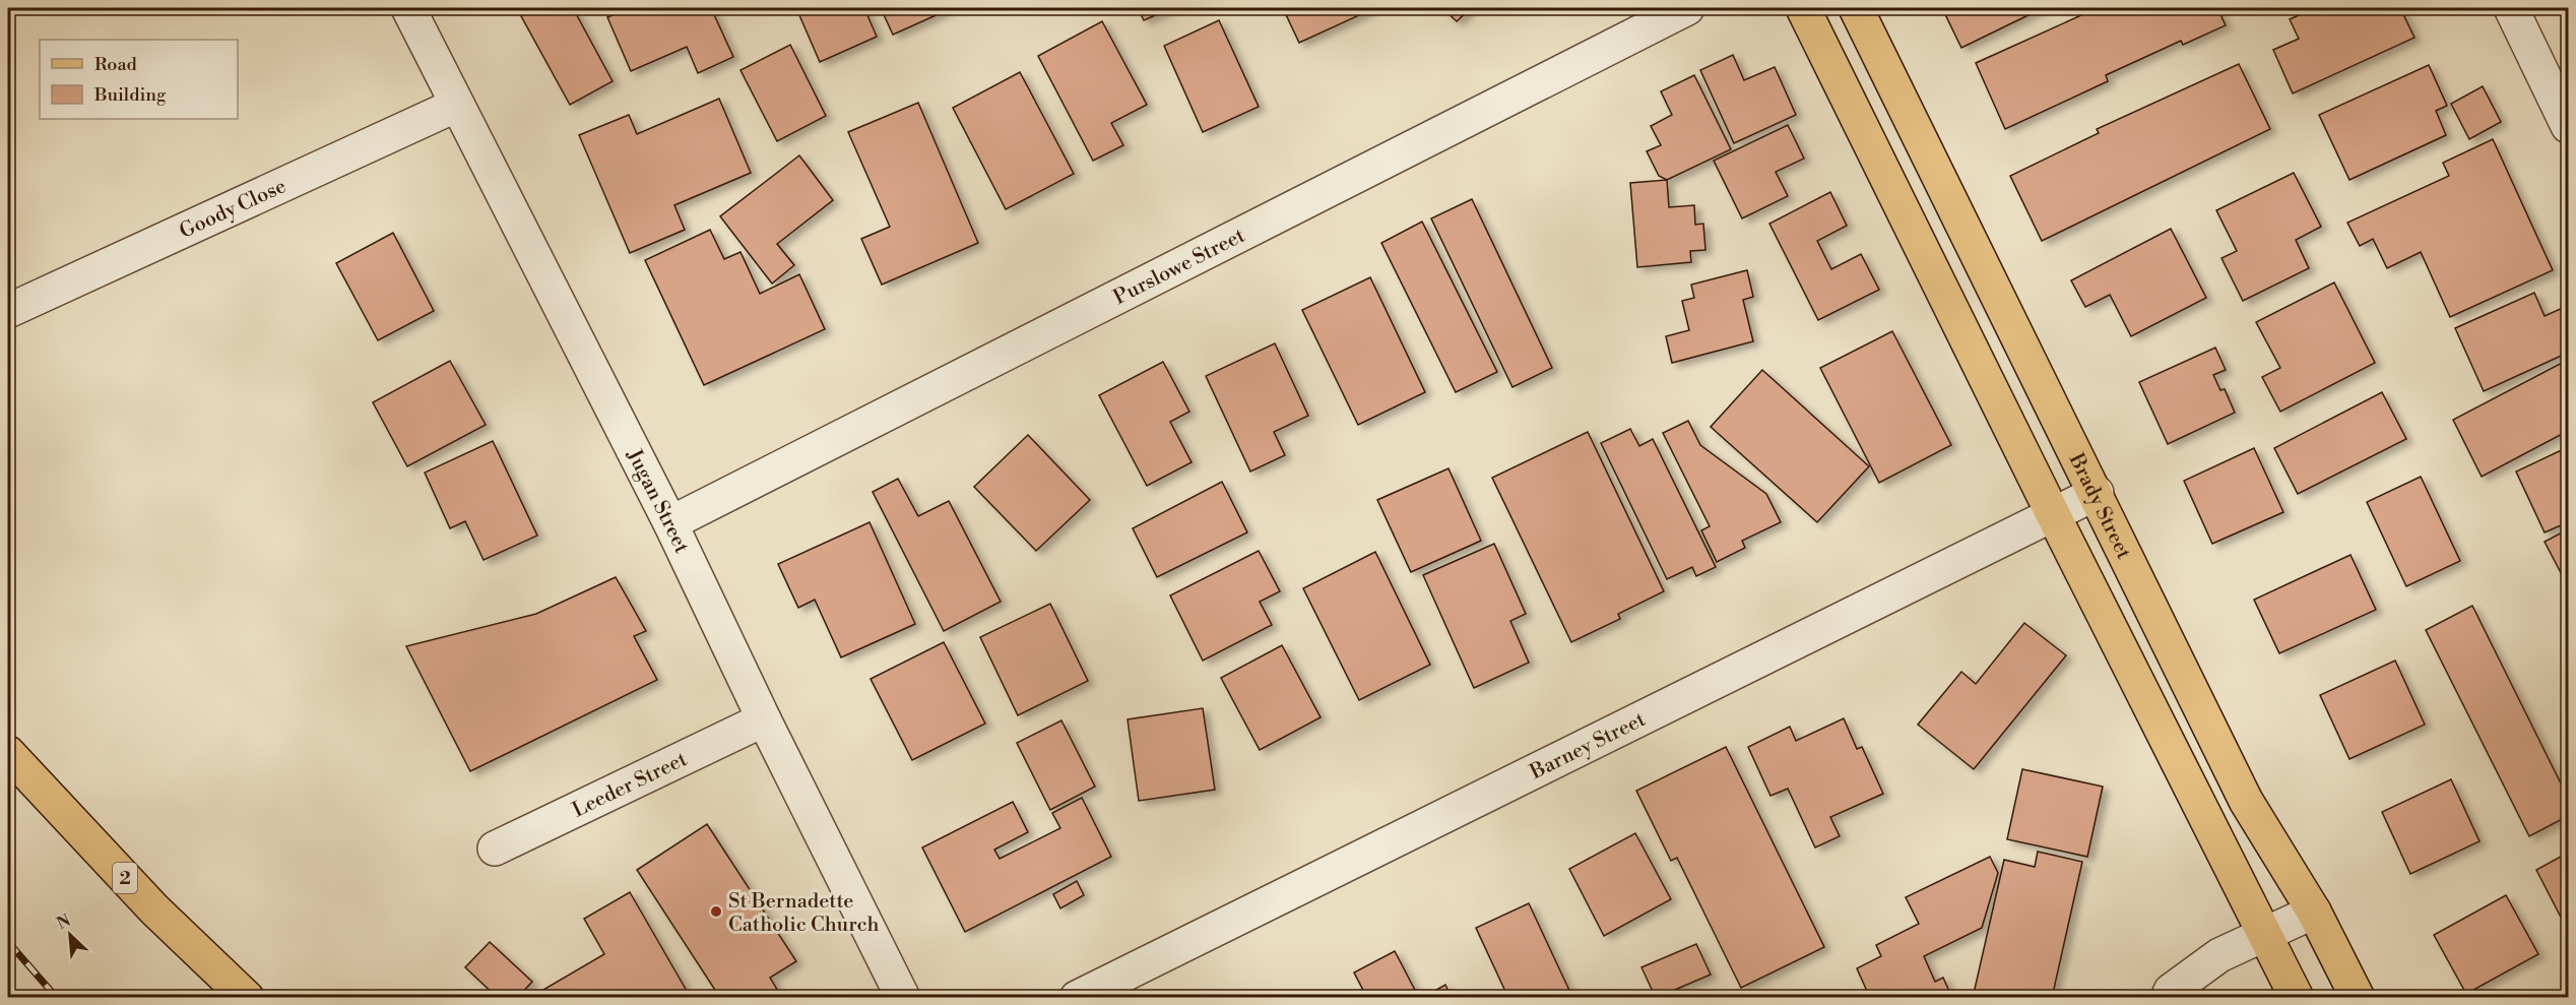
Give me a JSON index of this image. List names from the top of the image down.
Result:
{
  "streets": {
    "main road": ["Brady Street", "2"],
    "street": [
      "Goody Close",
      "Purslowe Street",
      "Jugan Street",
      "Barney Street",
      "Leeder Street"
    ]
  },
  "crossings": [
    ["Goody Close", "Jugan Street"],
    ["Purslowe Street", "Jugan Street"],
    ["Jugan Street", "Leeder Street"],
    ["Brady Street", "Barney Street"]
  ],
  "places": ["St Bernadette Catholic Church"],
  "legend": ["Road", "Building"],
  "north": "top left"
}
